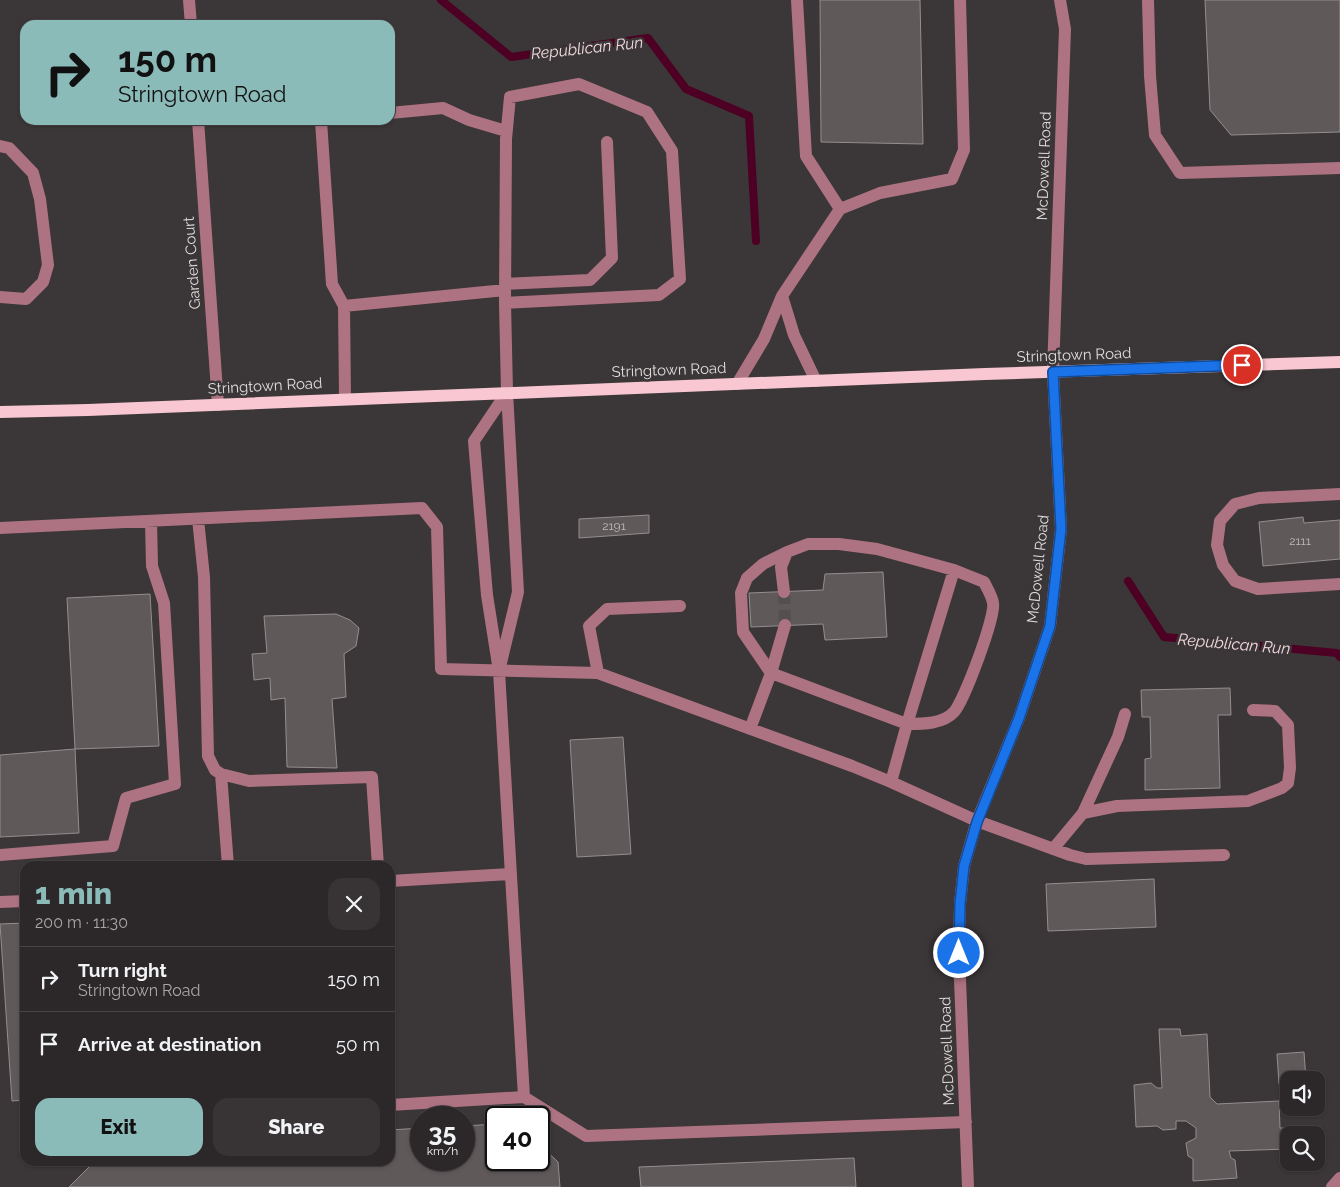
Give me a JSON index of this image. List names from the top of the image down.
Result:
{
  "streets": {
    "main road": ["Stringtown Road"],
    "street": ["McDowell Road", "Garden Court"]
  },
  "crossings": [
    ["McDowell Road", "Stringtown Road"],
    ["Garden Court", "Stringtown Road"]
  ],
  "water": ["Republican Run"],
  "house_numbers": ["2191", "2111"],
  "page": {
    "turn": ["150 m", "Stringtown Road"],
    "heading": ["1 min", "200 m · 11:30"],
    "list": [
      {
        "name": "Turn right",
        "note": "Stringtown Road",
        "value": "150 m"
      },
      {
        "name": "Arrive at destination",
        "value": "50 m"
      }
    ],
    "buttons": ["Exit", "Share"],
    "speed": "35 km/h",
    "limit": "40"
  }
}
